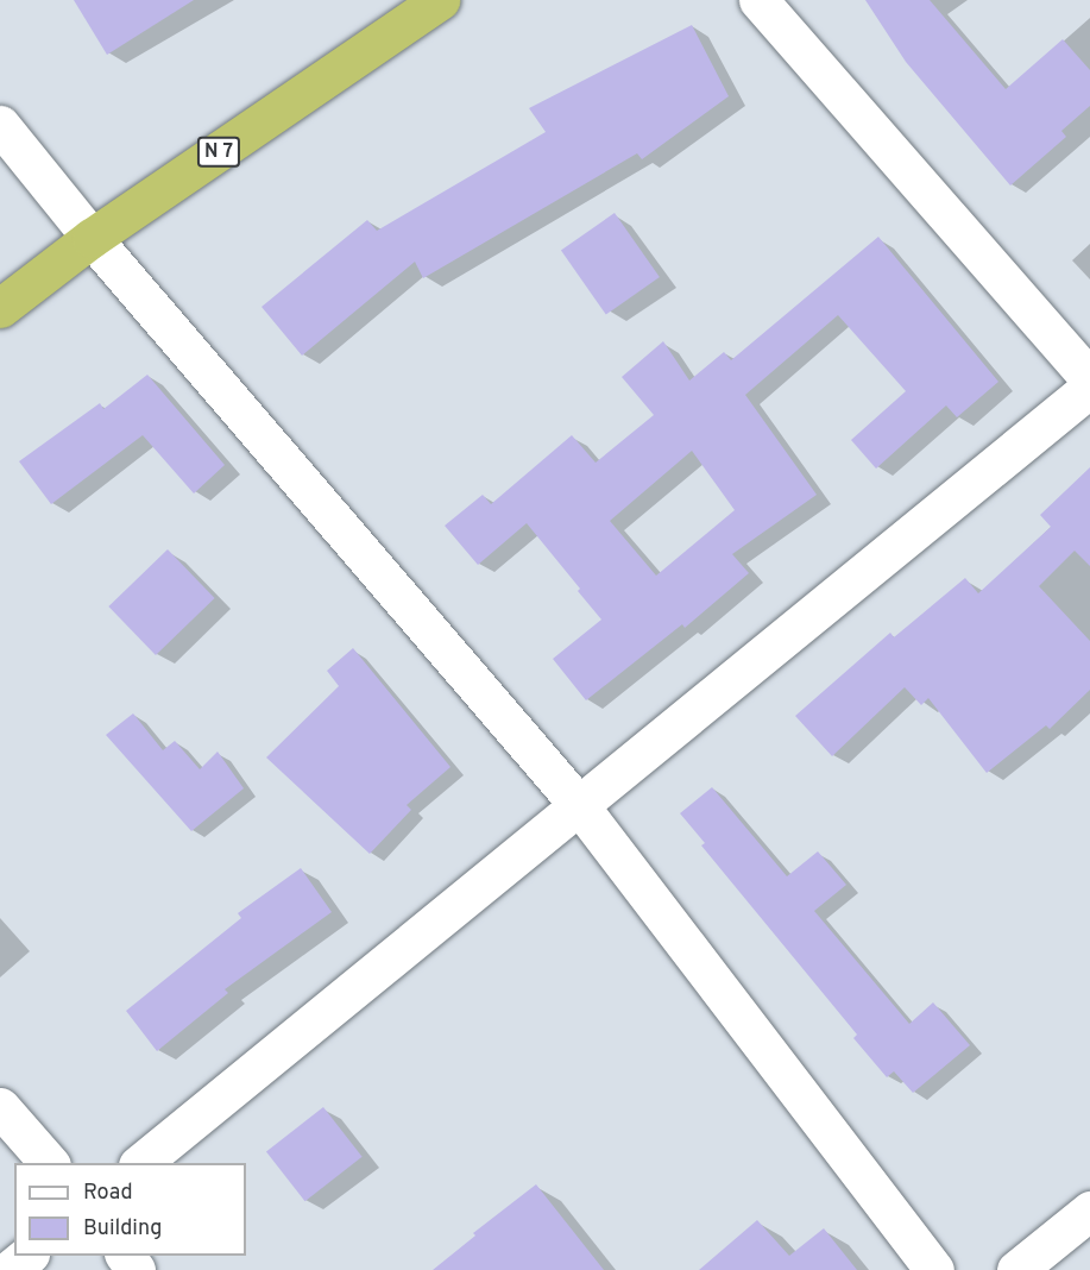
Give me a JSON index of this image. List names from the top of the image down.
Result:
{
  "streets": {
    "highway": ["N 7"]
  },
  "legend": ["Road", "Building"]
}
